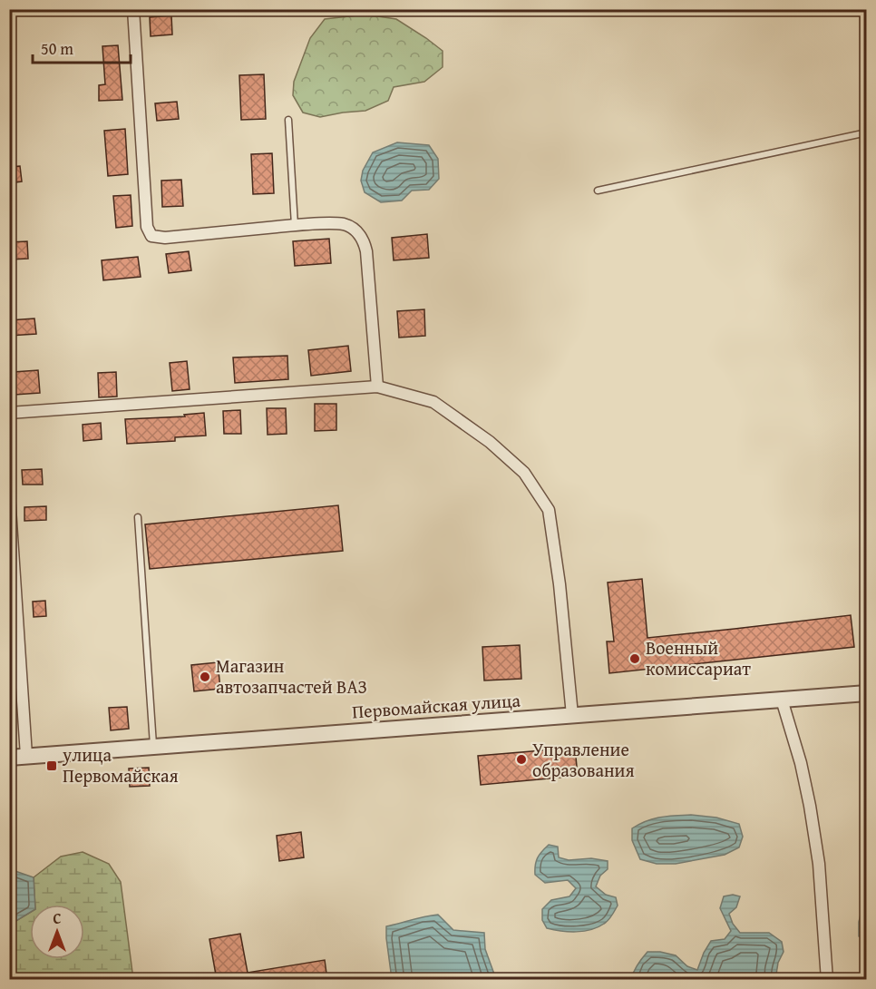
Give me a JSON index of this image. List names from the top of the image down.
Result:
{
  "streets": {
    "street": ["Первомайская улица"]
  },
  "places": {
    "other": ["Военный комиссариат", "Магазин автозапчастей ВАЗ", "Управление образования"],
    "transit": ["улица Первомайская"]
  },
  "scale_bar": "50 m",
  "north": "top"
}
